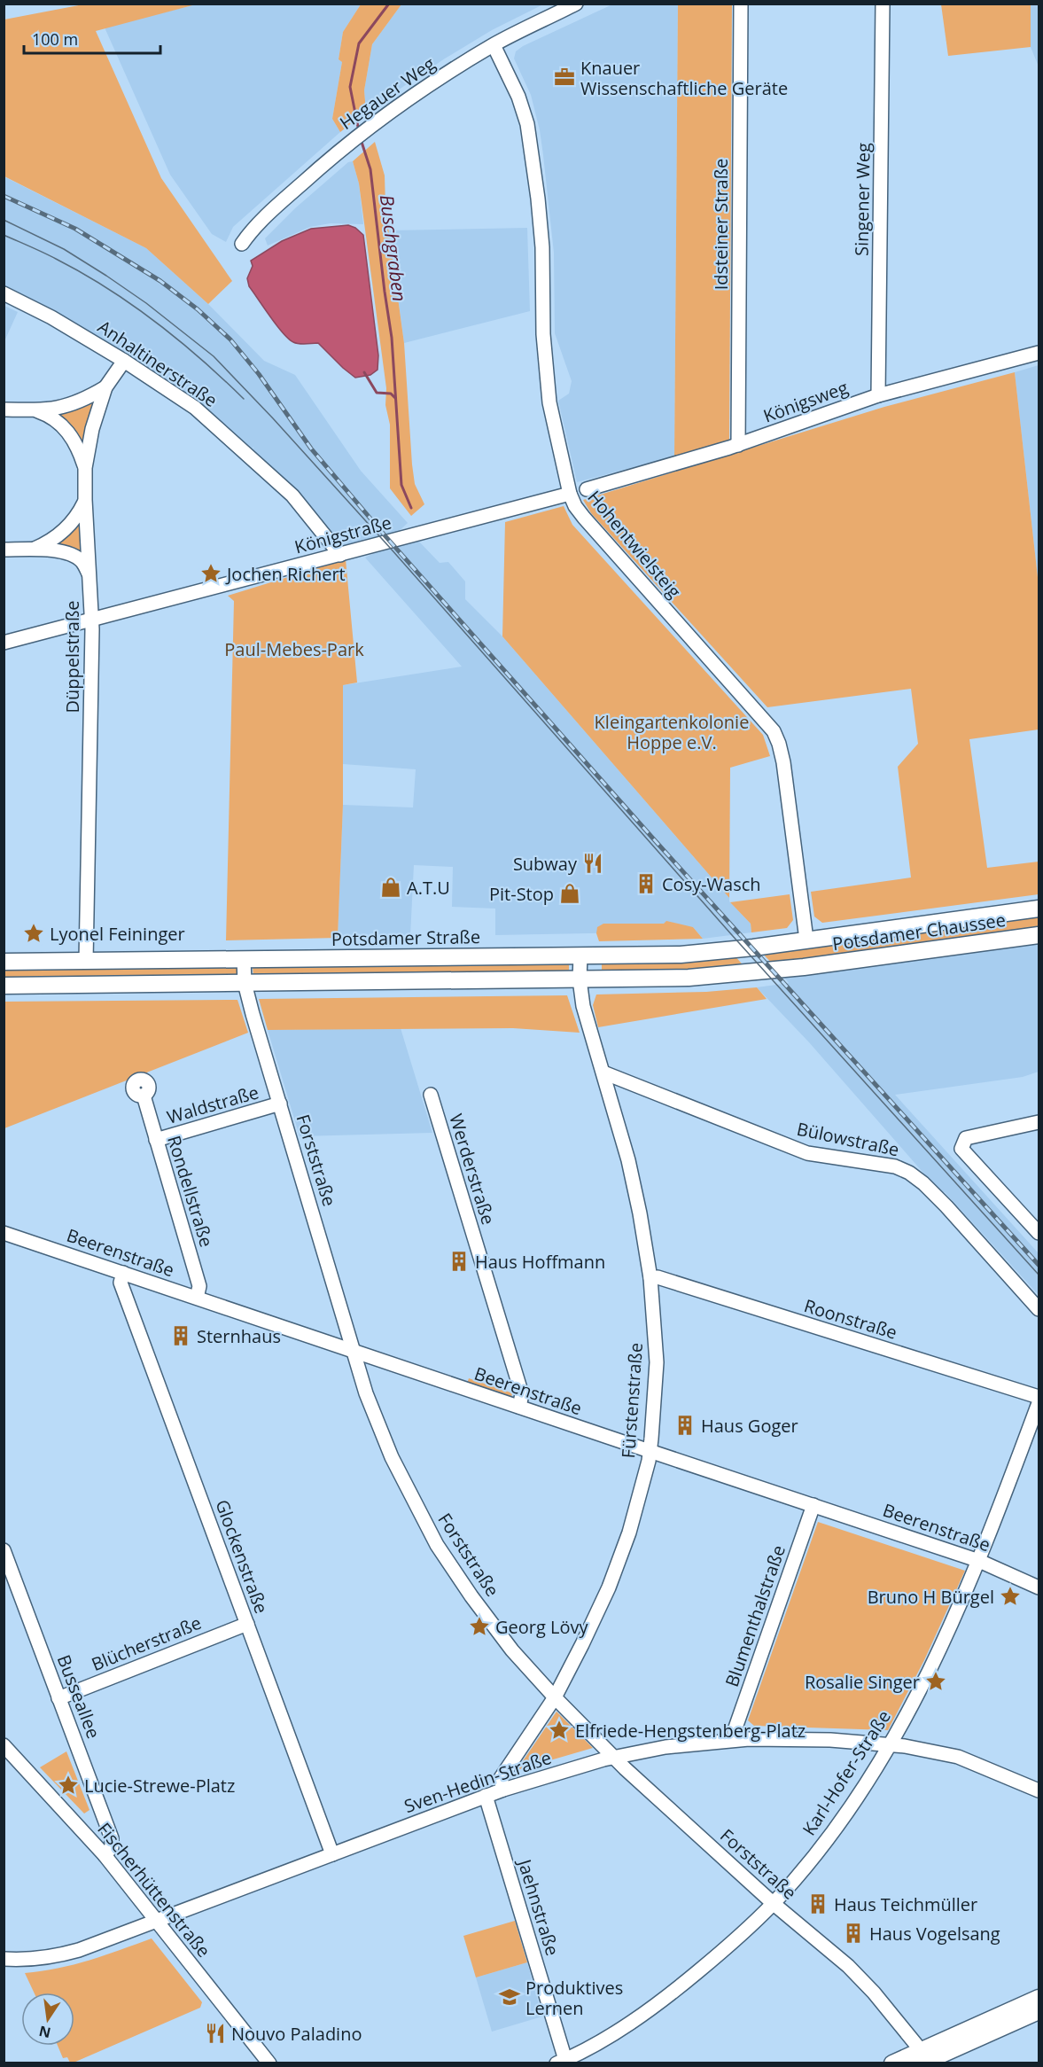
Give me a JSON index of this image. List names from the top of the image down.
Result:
{
  "streets": {
    "main road": ["Potsdamer Chaussee", "Potsdamer Straße"],
    "street": [
      "Hegauer Weg",
      "Singener Weg",
      "Idsteiner Straße",
      "Anhaltinerstraße",
      "Königsweg",
      "Königstraße",
      "Hohentwielsteig",
      "Düppelstraße",
      "Waldstraße",
      "Bülowstraße",
      "Forststraße",
      "Werderstraße",
      "Rondellstraße",
      "Beerenstraße",
      "Roonstraße",
      "Fürstenstraße",
      "Glockenstraße",
      "Blumenthalstraße",
      "Blücherstraße",
      "Busseallee",
      "Karl-Hofer-Straße",
      "Sven-Hedin-Straße",
      "Fischerhüttenstraße",
      "Jaehnstraße"
    ]
  },
  "crossings": [
    ["Hegauer Weg", "Hohentwielsteig"],
    ["Singener Weg", "Königsweg"],
    ["Idsteiner Straße", "Königsweg"],
    ["Anhaltinerstraße", "Königstraße"],
    ["Anhaltinerstraße", "Düppelstraße"],
    ["Königstraße", "Hohentwielsteig"],
    ["Königstraße", "Düppelstraße"],
    ["Hohentwielsteig", "Potsdamer Chaussee"],
    ["Hohentwielsteig", "Potsdamer Straße"],
    ["Düppelstraße", "Potsdamer Straße"],
    ["Potsdamer Chaussee", "Potsdamer Straße"],
    ["Potsdamer Chaussee", "Fürstenstraße"],
    ["Potsdamer Straße", "Forststraße"],
    ["Potsdamer Straße", "Fürstenstraße"],
    ["Waldstraße", "Forststraße"],
    ["Waldstraße", "Rondellstraße"],
    ["Bülowstraße", "Fürstenstraße"],
    ["Forststraße", "Beerenstraße"],
    ["Forststraße", "Fürstenstraße"],
    ["Forststraße", "Karl-Hofer-Straße"],
    ["Forststraße", "Sven-Hedin-Straße"],
    ["Werderstraße", "Beerenstraße"],
    ["Rondellstraße", "Beerenstraße"],
    ["Beerenstraße", "Fürstenstraße"],
    ["Beerenstraße", "Glockenstraße"],
    ["Beerenstraße", "Blumenthalstraße"],
    ["Beerenstraße", "Karl-Hofer-Straße"],
    ["Roonstraße", "Fürstenstraße"],
    ["Fürstenstraße", "Sven-Hedin-Straße"],
    ["Glockenstraße", "Blücherstraße"],
    ["Glockenstraße", "Sven-Hedin-Straße"],
    ["Blumenthalstraße", "Sven-Hedin-Straße"],
    ["Blücherstraße", "Busseallee"],
    ["Busseallee", "Fischerhüttenstraße"],
    ["Karl-Hofer-Straße", "Sven-Hedin-Straße"],
    ["Karl-Hofer-Straße", "Jaehnstraße"],
    ["Sven-Hedin-Straße", "Fischerhüttenstraße"],
    ["Sven-Hedin-Straße", "Jaehnstraße"]
  ],
  "water": ["Buschgraben"],
  "parks": ["Paul-Mebes-Park", "Kleingartenkolonie Hoppe e.V."],
  "places": {
    "office": ["Knauer Wissenschaftliche Geräte"],
    "place": [
      "Jochen Richert",
      "Lyonel Feininger",
      "Bruno H Bürgel",
      "Georg Lövy",
      "Rosalie Singer",
      "Elfriede-Hengstenberg-Platz",
      "Lucie-Strewe-Platz"
    ],
    "restaurant": ["Subway", "Nouvo Paladino"],
    "building": [
      "Cosy-Wasch",
      "Haus Hoffmann",
      "Sternhaus",
      "Haus Goger",
      "Haus Teichmüller",
      "Haus Vogelsang"
    ],
    "shop": ["A.T.U", "Pit-Stop"],
    "school or university": ["Produktives Lernen"]
  },
  "scale_bar": "100 m",
  "north": "bottom"
}
